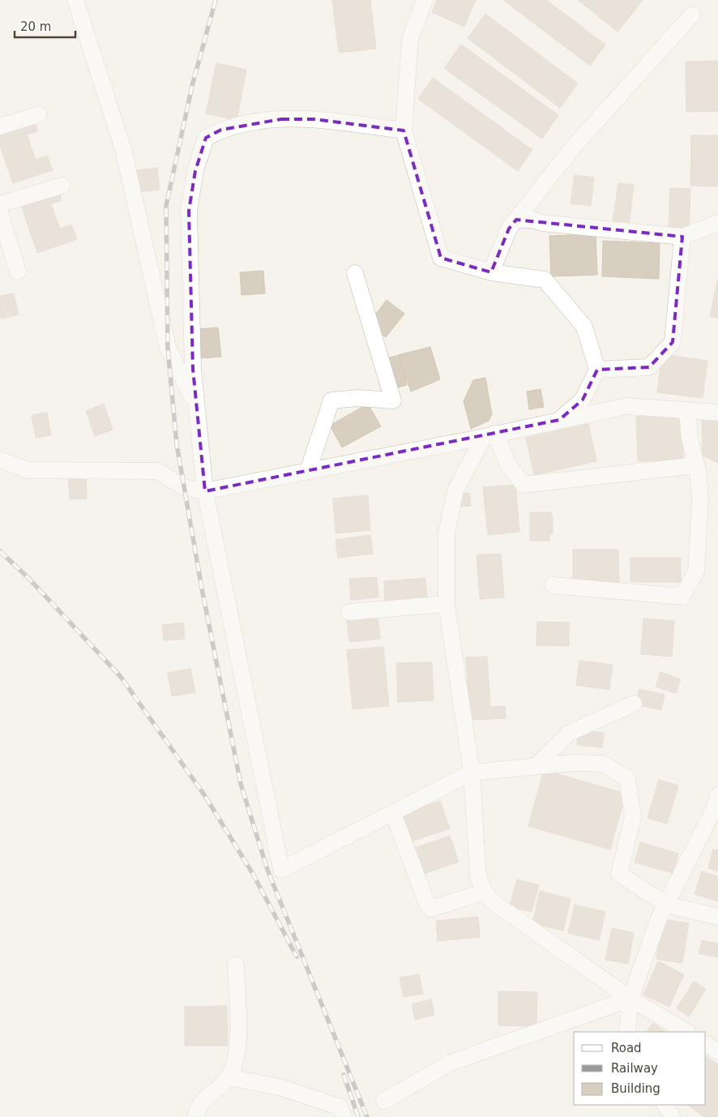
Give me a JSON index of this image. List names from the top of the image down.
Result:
{
  "legend": ["Road", "Railway", "Building"],
  "scale_bar": "20 m"
}
